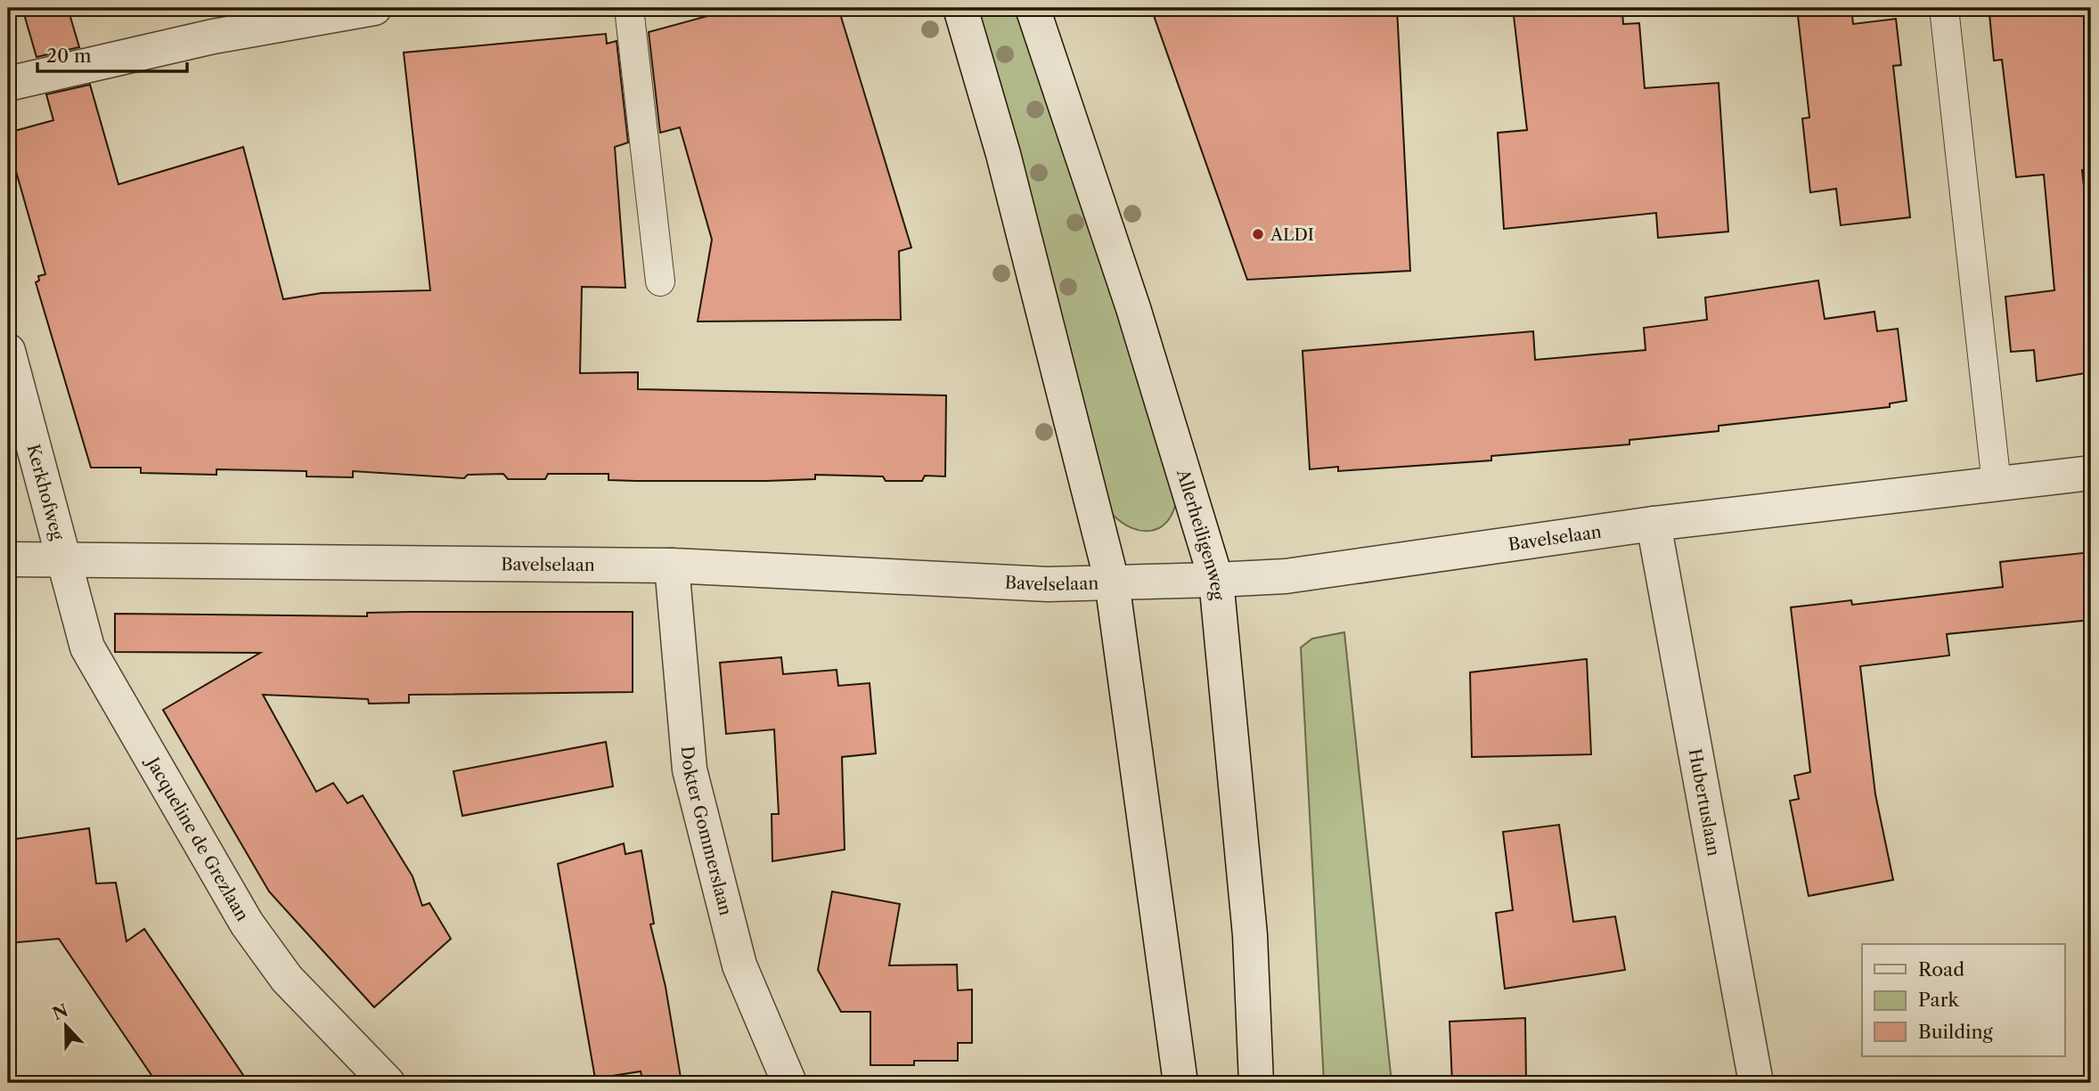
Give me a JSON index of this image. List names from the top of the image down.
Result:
{
  "streets": {
    "street": [
      "Kerkhofweg",
      "Allerheiligenweg",
      "Bavelselaan",
      "Hubertuslaan",
      "Dokter Gommerslaan",
      "Jacqueline de Grezlaan"
    ]
  },
  "crossings": [
    ["Kerkhofweg", "Bavelselaan"],
    ["Kerkhofweg", "Jacqueline de Grezlaan"],
    ["Allerheiligenweg", "Bavelselaan"],
    ["Bavelselaan", "Hubertuslaan"],
    ["Bavelselaan", "Dokter Gommerslaan"],
    ["Bavelselaan", "Jacqueline de Grezlaan"]
  ],
  "places": ["ALDI"],
  "legend": ["Road", "Park", "Building"],
  "scale_bar": "20 m",
  "north": "top"
}
